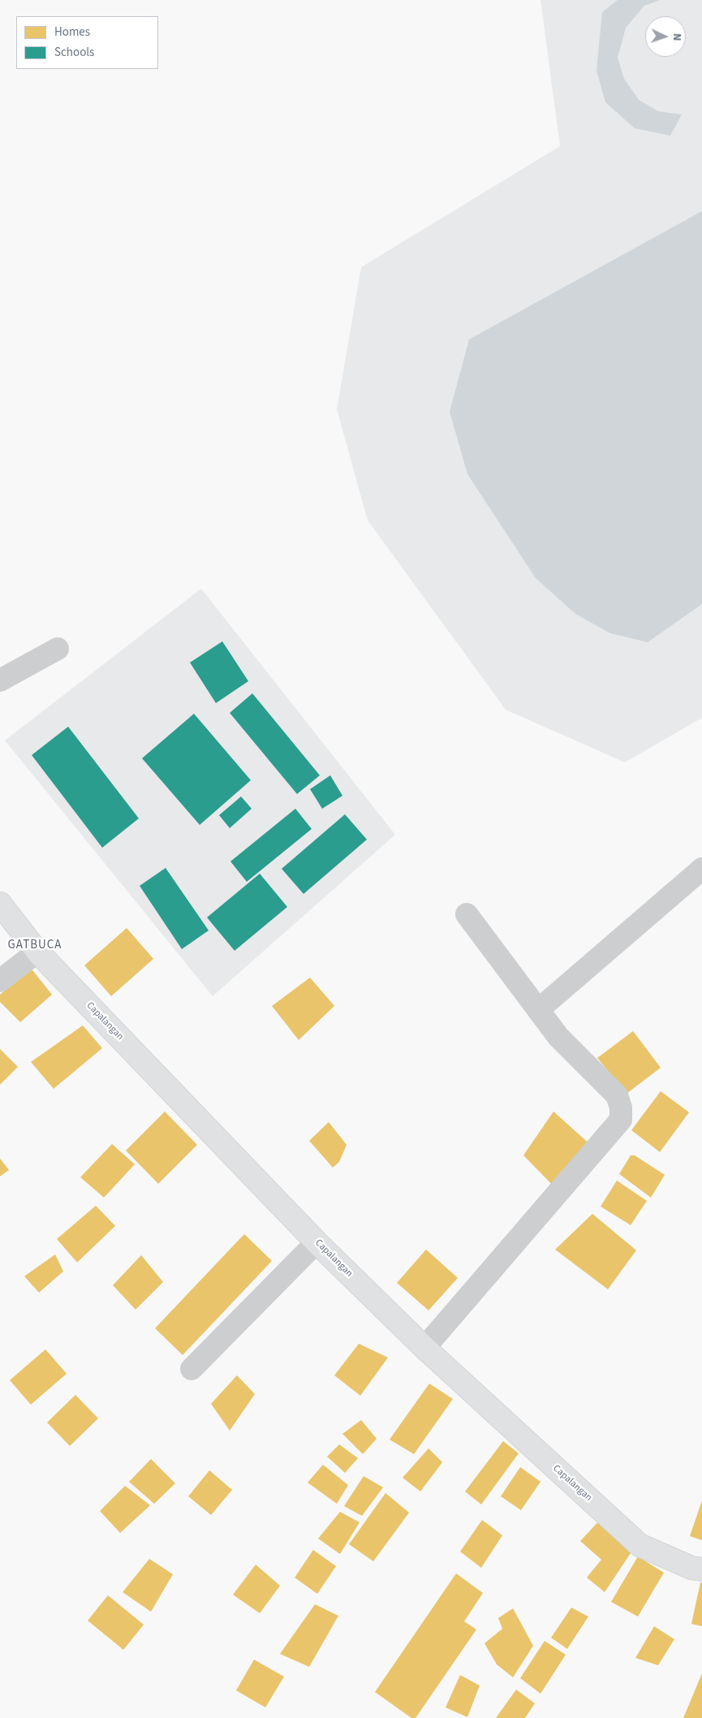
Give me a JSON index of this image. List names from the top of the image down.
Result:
{
  "streets": {
    "street": ["Capalangan"]
  },
  "districts": ["GATBUCA"],
  "legend": ["Homes", "Schools"],
  "north": "right"
}
